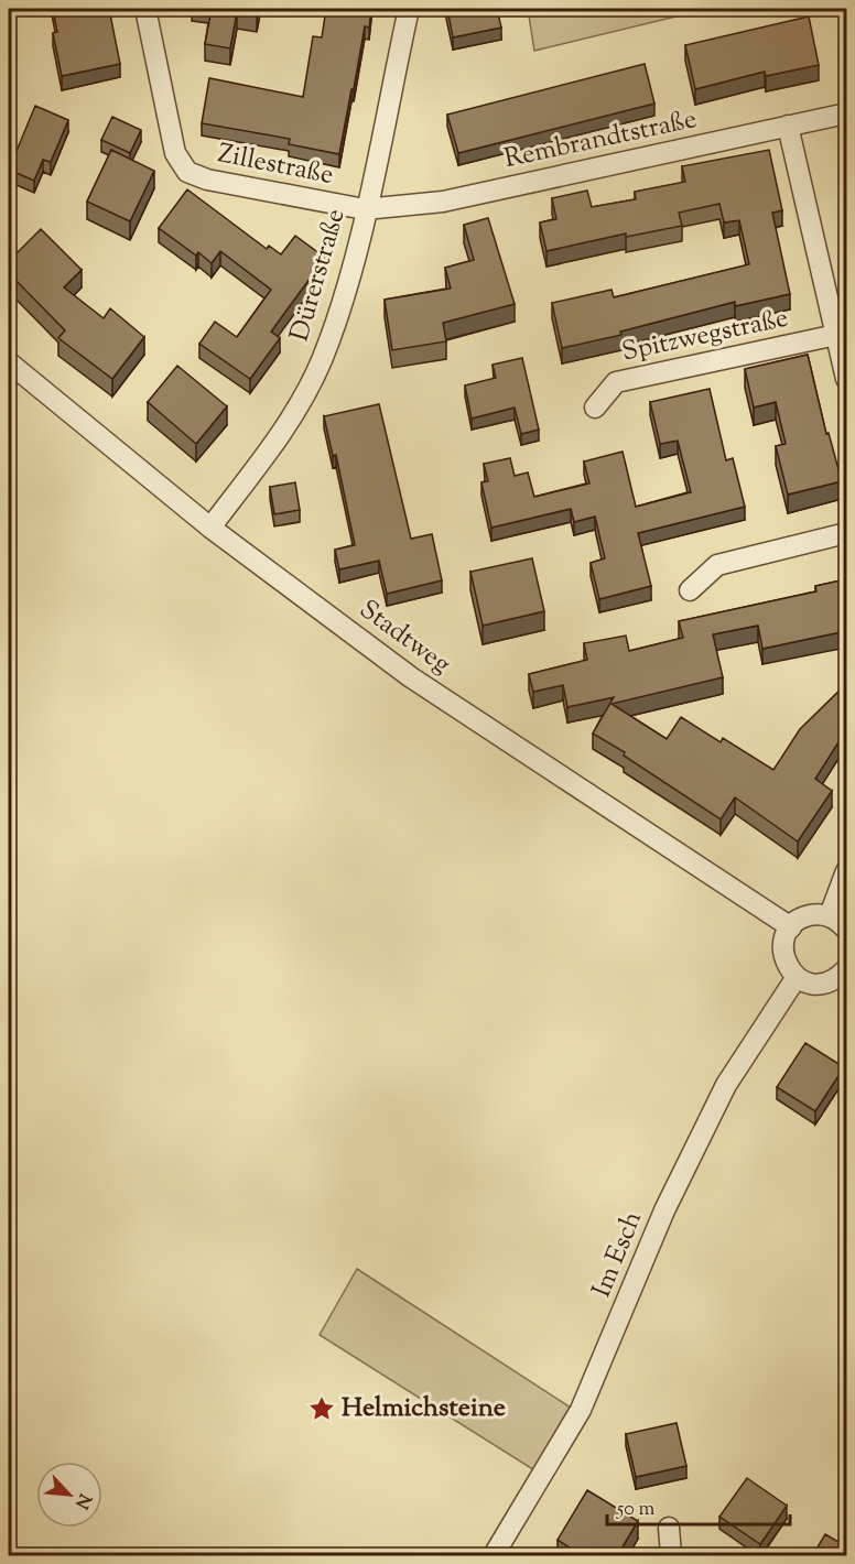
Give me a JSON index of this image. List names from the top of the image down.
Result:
{
  "streets": {
    "street": [
      "Rembrandtstraße",
      "Zillestraße",
      "Dürerstraße",
      "Spitzwegstraße",
      "Stadtweg",
      "Im Esch"
    ]
  },
  "crossings": [
    ["Rembrandtstraße", "Zillestraße"],
    ["Rembrandtstraße", "Dürerstraße"],
    ["Zillestraße", "Dürerstraße"],
    ["Dürerstraße", "Stadtweg"]
  ],
  "places": {
    "place": ["Helmichsteine"]
  },
  "scale_bar": "50 m",
  "north": "bottom right"
}
